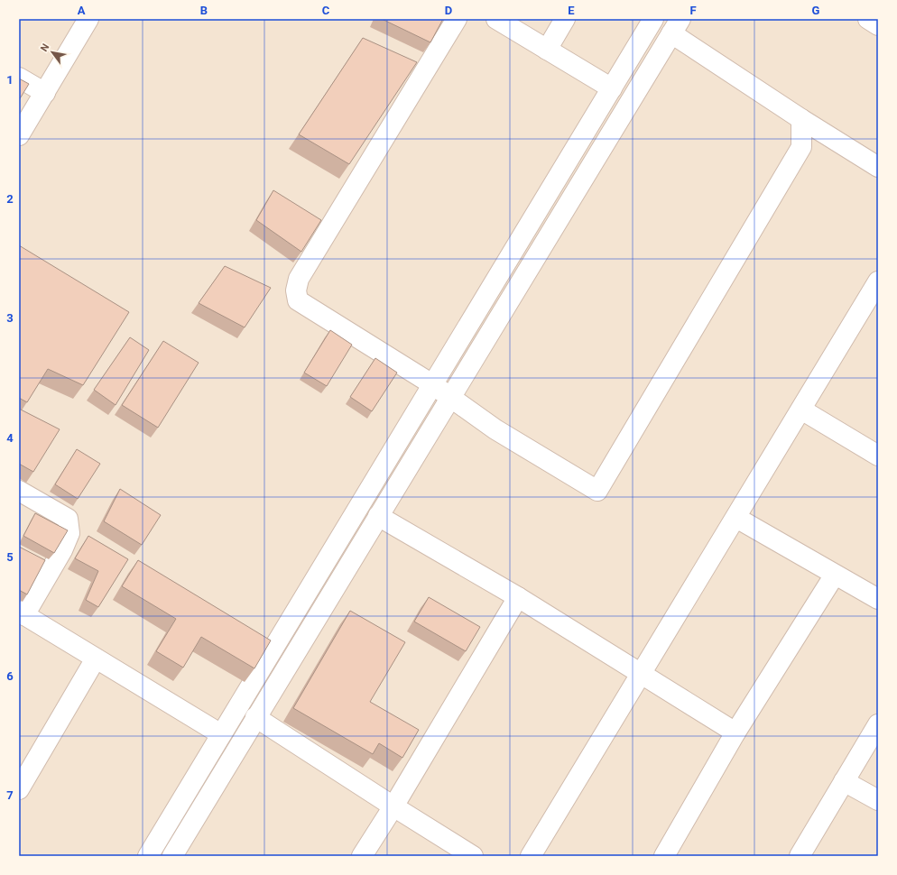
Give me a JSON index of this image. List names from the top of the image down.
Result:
{
  "north": "top left",
  "grid": {
    "columns": [
      "A",
      "B",
      "C",
      "D",
      "E",
      "F",
      "G"
    ],
    "rows": [
      "1",
      "2",
      "3",
      "4",
      "5",
      "6",
      "7"
    ]
  }
}
